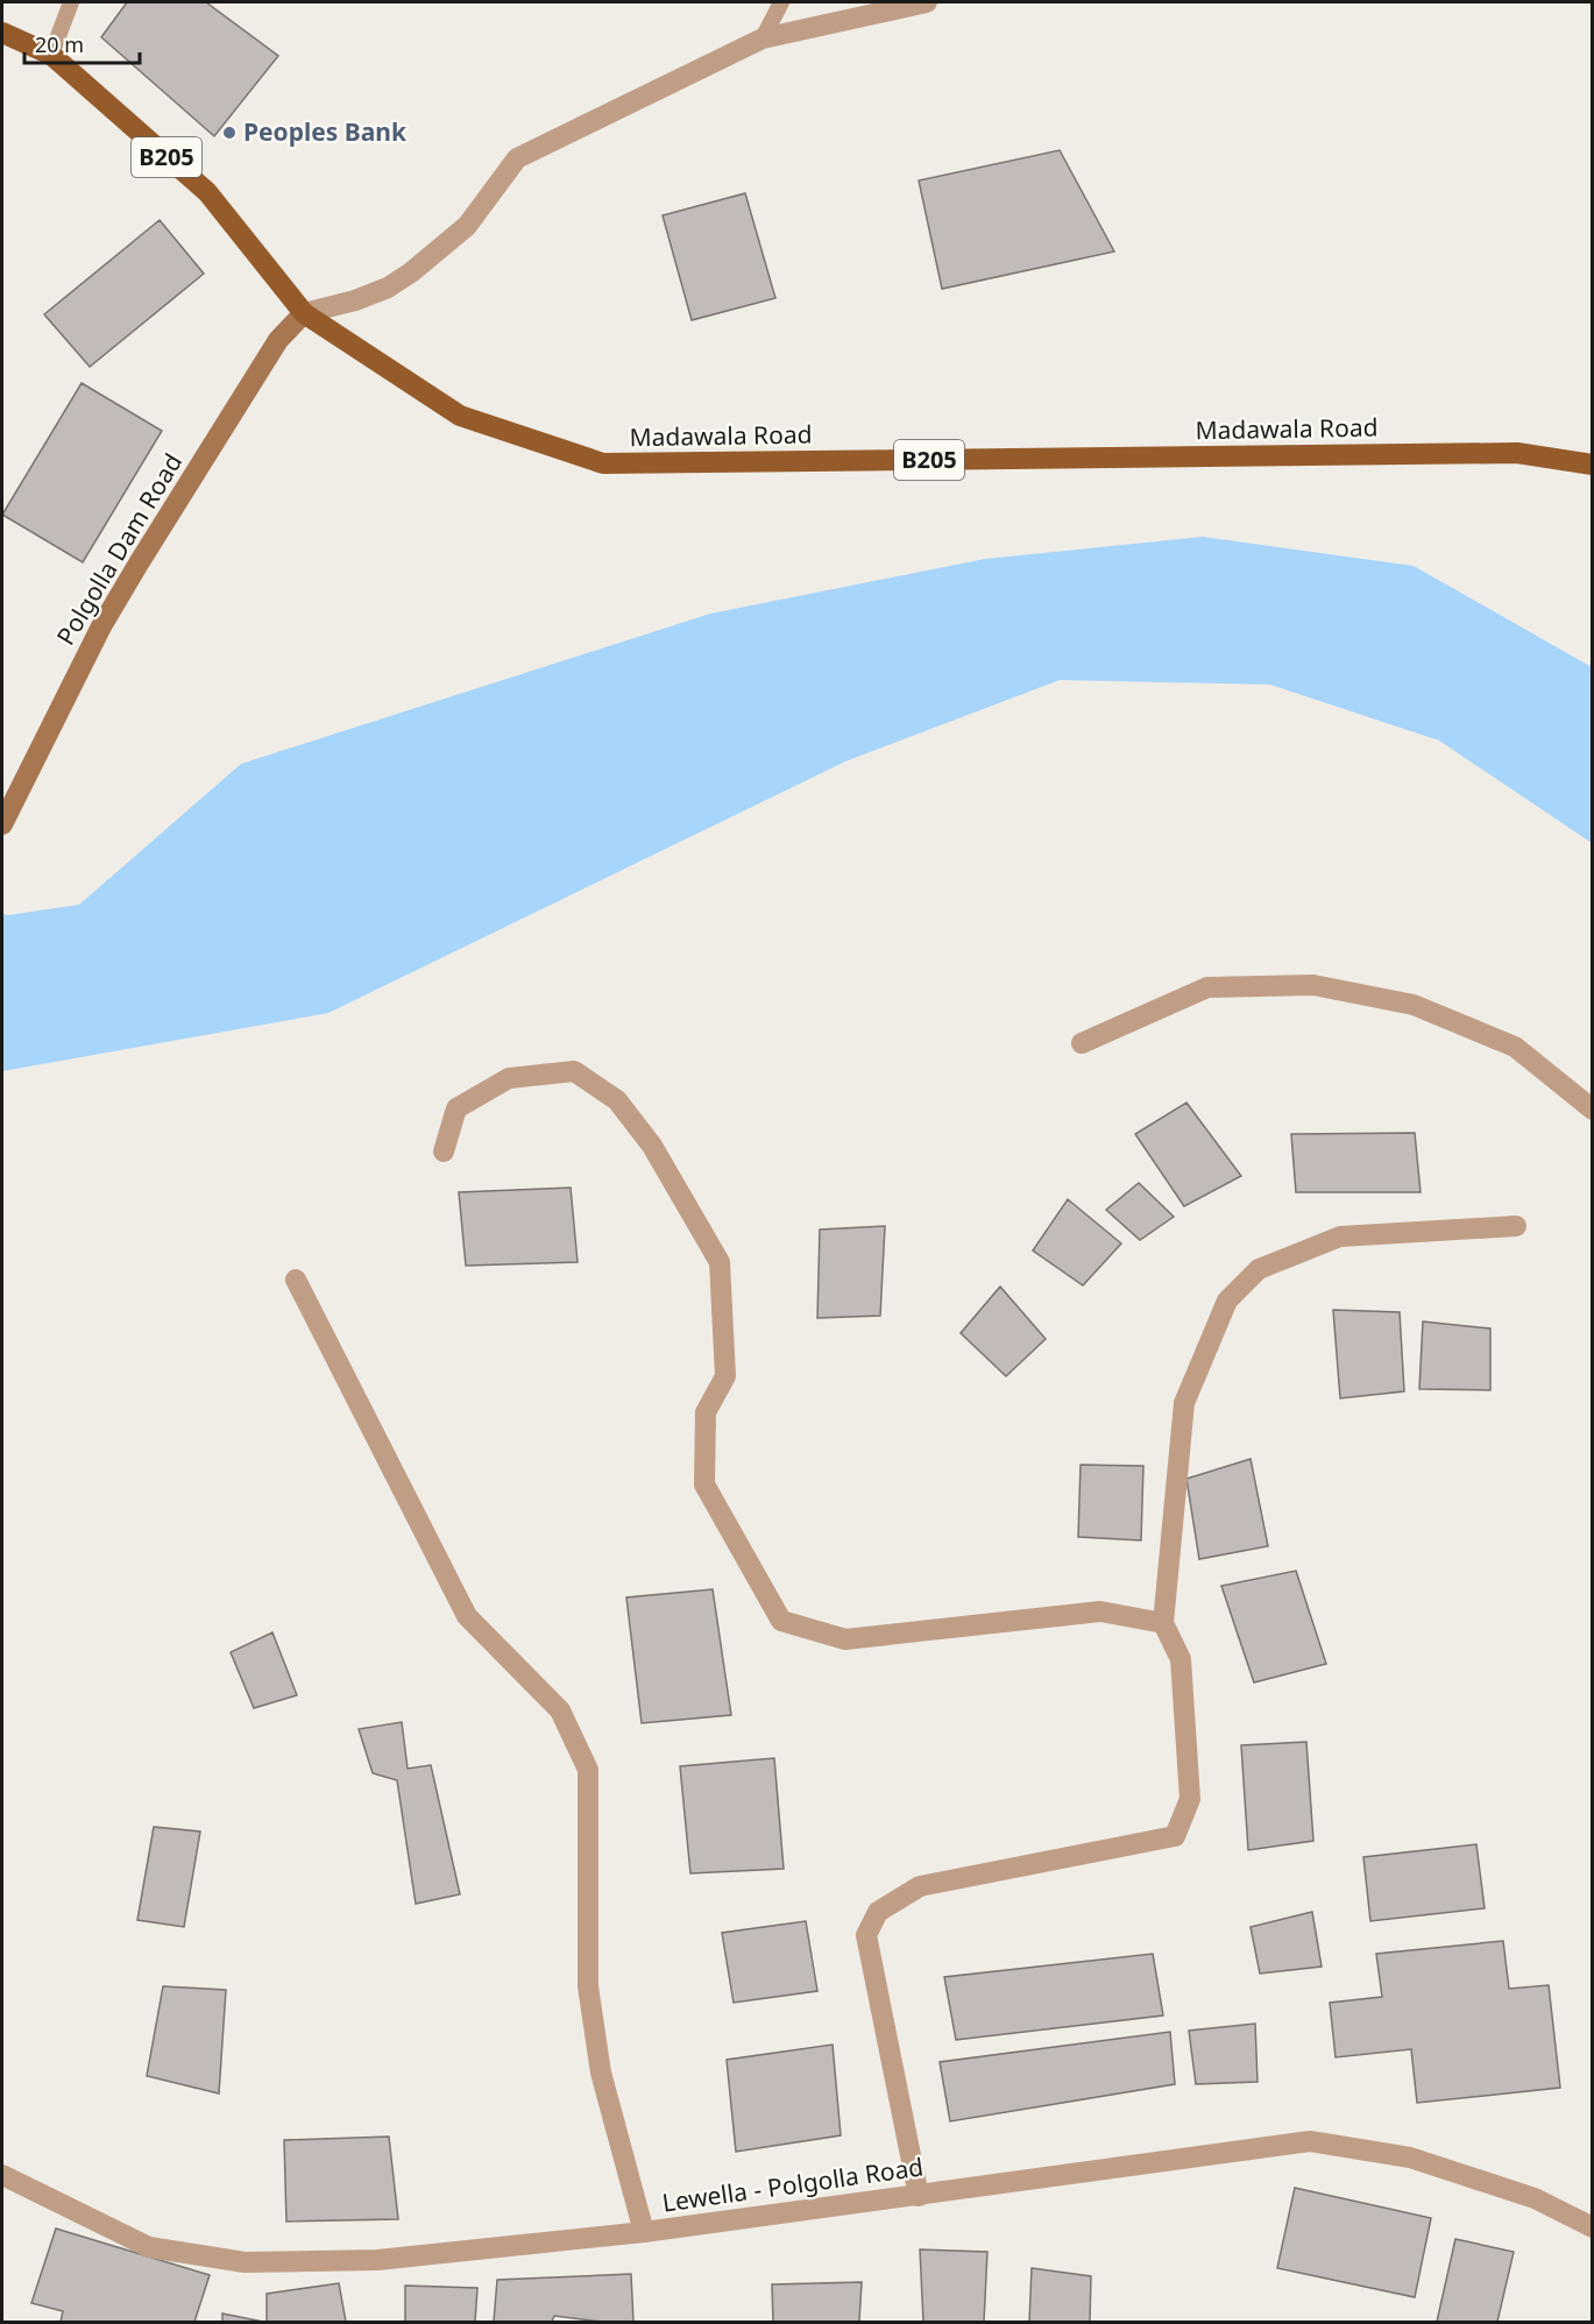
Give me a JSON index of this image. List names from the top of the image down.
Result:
{
  "streets": {
    "main road": ["B205", "Madawala Road", "Polgolla Dam Road"],
    "street": ["Lewella - Polgolla Road"]
  },
  "crossings": [
    ["Madawala Road", "Polgolla Dam Road"]
  ],
  "places": ["Peoples Bank"],
  "scale_bar": "20 m"
}
